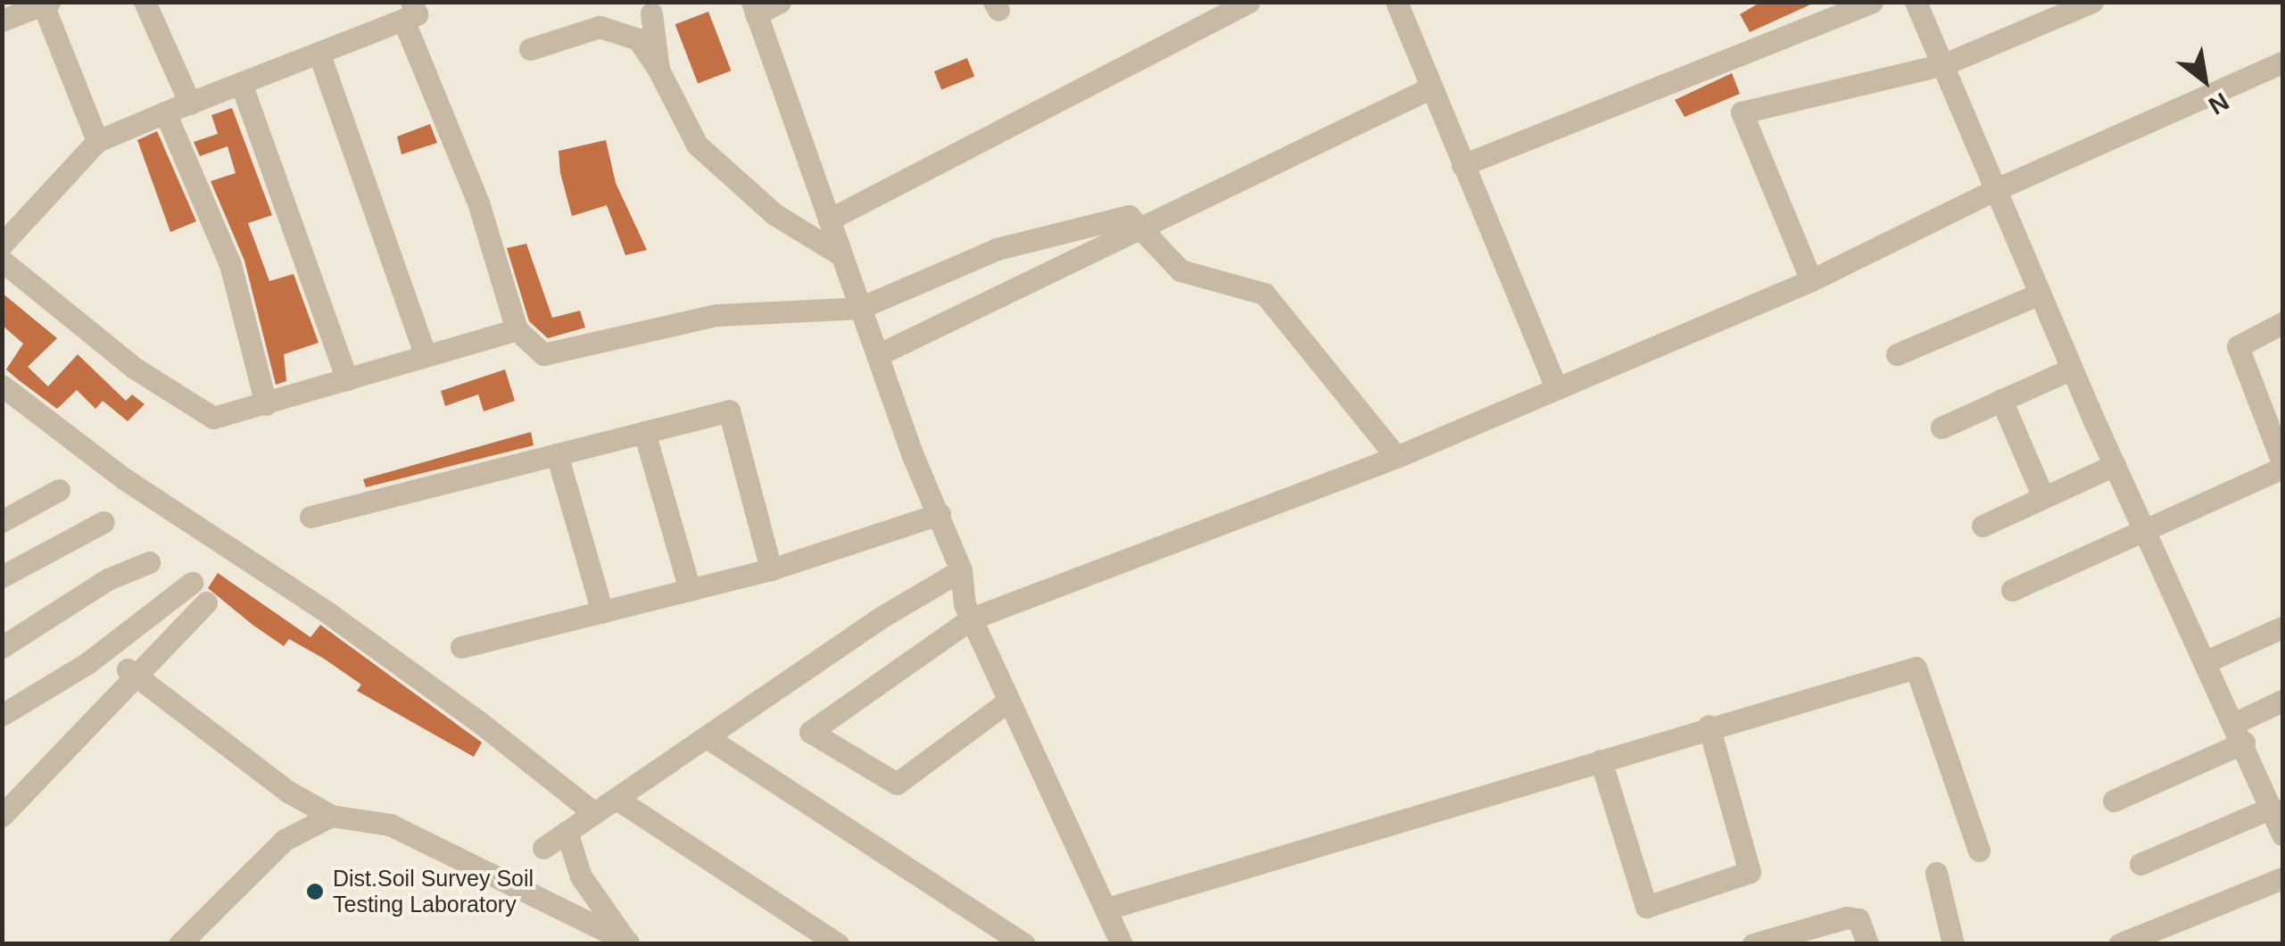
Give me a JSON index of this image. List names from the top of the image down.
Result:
{
  "places": ["Dist.Soil Survey Soil Testing Laboratory"],
  "north": "bottom right"
}
